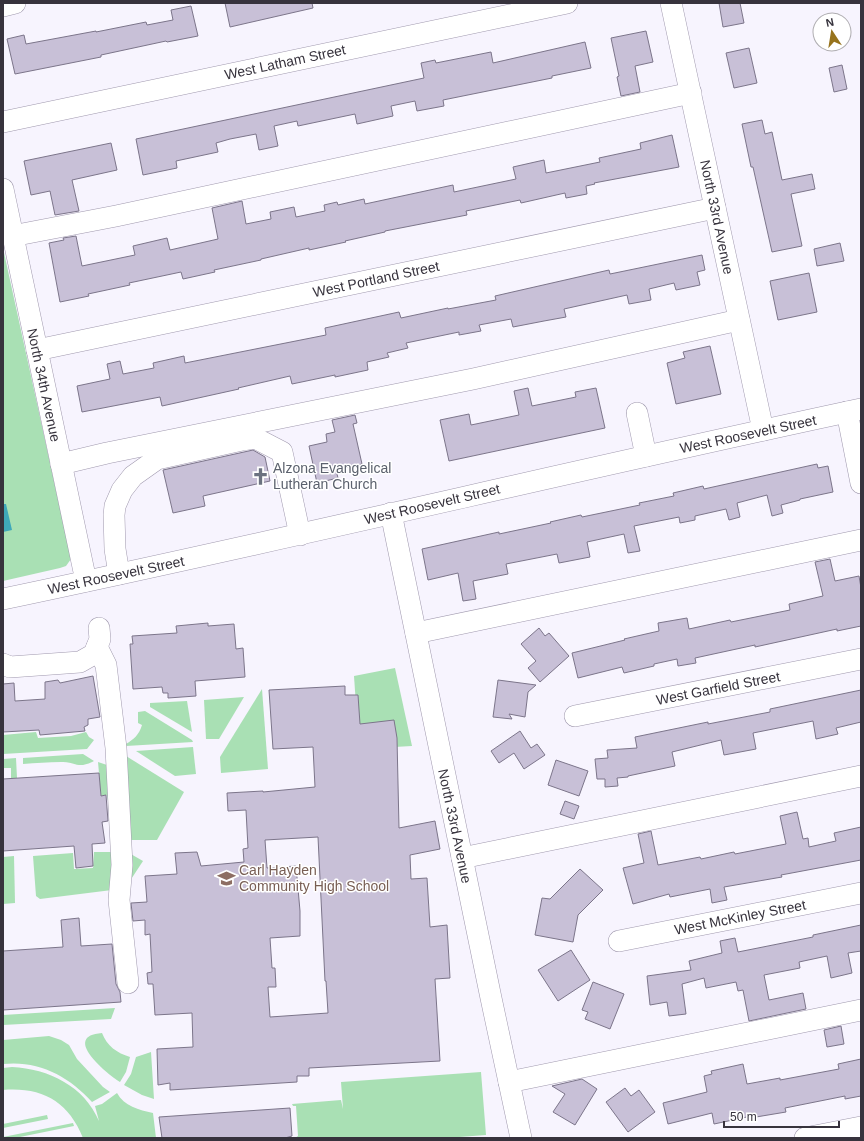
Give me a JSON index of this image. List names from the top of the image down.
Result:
{
  "streets": {
    "street": [
      "West Latham Street",
      "North 33rd Avenue",
      "West Portland Street",
      "North 34th Avenue",
      "West Roosevelt Street",
      "West Garfield Street",
      "West McKinley Street"
    ]
  },
  "crossings": [
    ["North 33rd Avenue", "West Portland Street"],
    ["North 33rd Avenue", "West Roosevelt Street"],
    ["West Portland Street", "North 34th Avenue"],
    ["North 34th Avenue", "West Roosevelt Street"]
  ],
  "places": {
    "church": ["Alzona Evangelical Lutheran Church"],
    "school or university": ["Carl Hayden Community High School"]
  },
  "scale_bar": "50 m",
  "north": "top"
}
